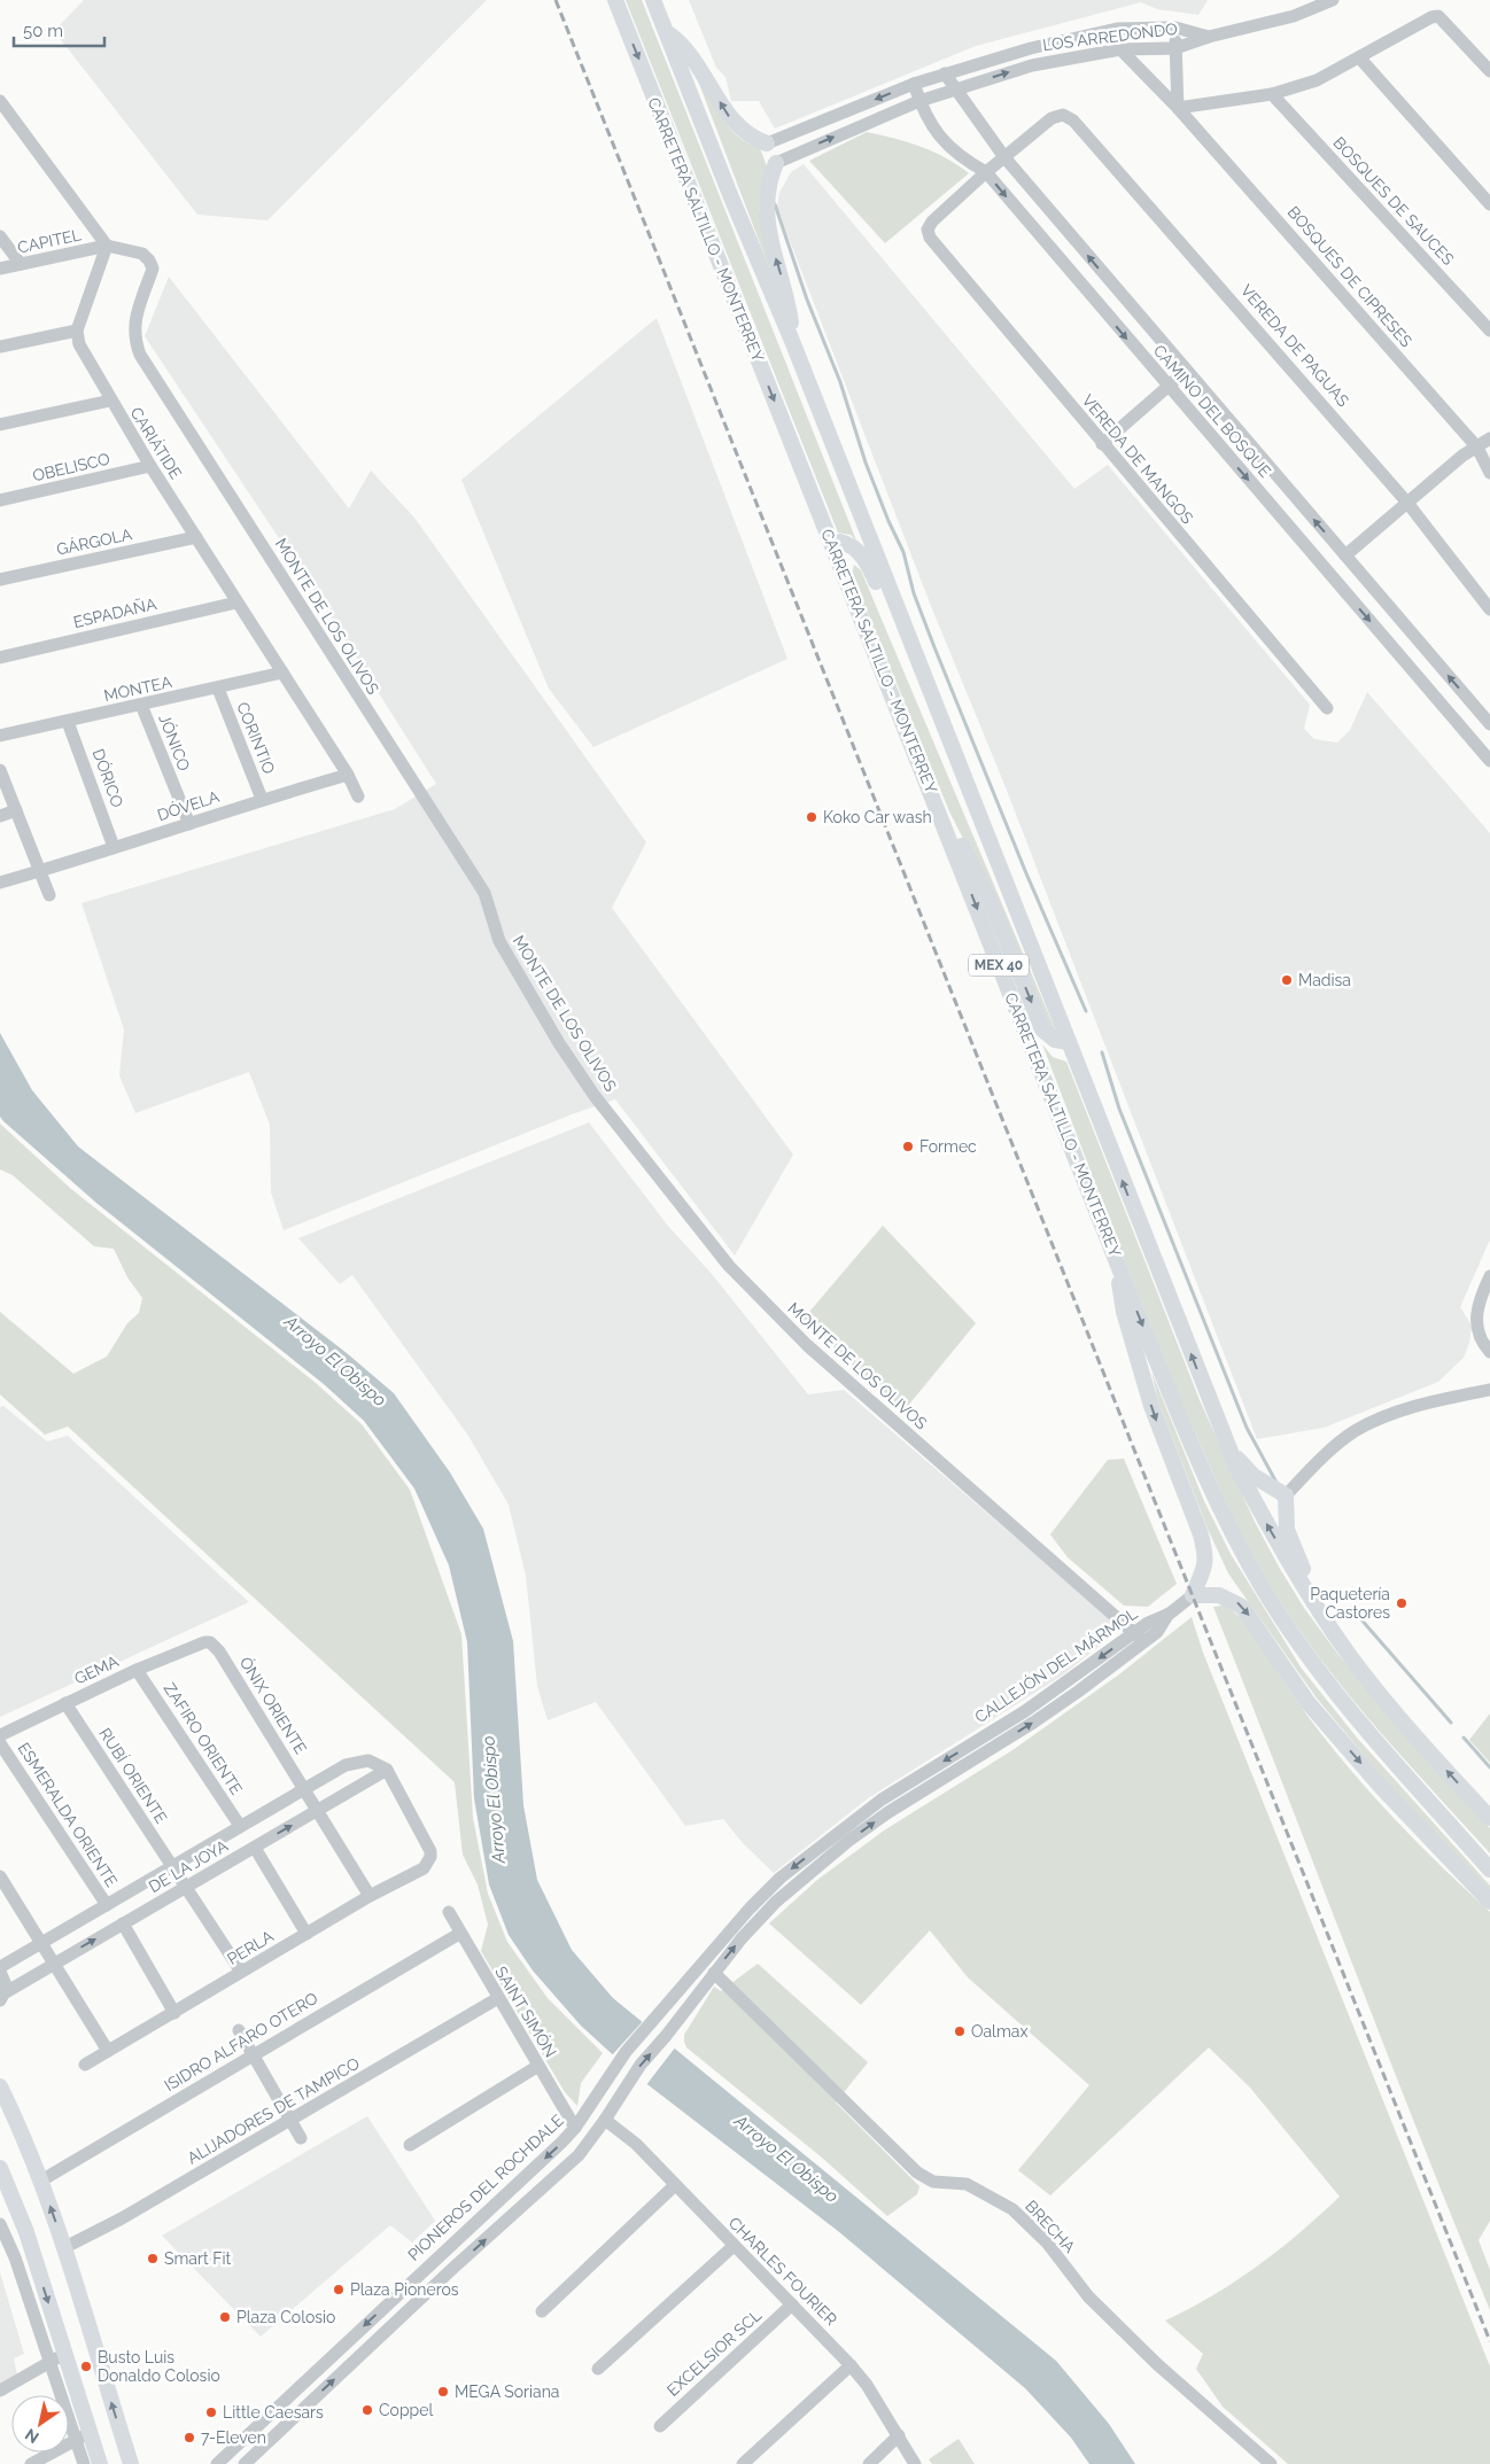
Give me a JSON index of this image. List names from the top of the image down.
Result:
{
  "streets": {
    "main road": ["CARRETERA SALTILLO - MONTERREY", "MEX 40"],
    "street": [
      "LOS ARREDONDO",
      "BOSQUES DE SAUCES",
      "CAPITEL",
      "BOSQUES DE CIPRESES",
      "VEREDA DE PAGUAS",
      "CAMINO DEL BOSQUE",
      "CARIÁTIDE",
      "VEREDA DE MANGOS",
      "OBELISCO",
      "GÁRGOLA",
      "ESPADAÑA",
      "MONTE DE LOS OLIVOS",
      "MONTEA",
      "CORINTIO",
      "JÓNICO",
      "DÓRICO",
      "DÓVELA",
      "CALLEJÓN DEL MÁRMOL",
      "GEMA",
      "ÓNIX ORIENTE",
      "ZAFIRO ORIENTE",
      "RUBÍ ORIENTE",
      "ESMERALDA ORIENTE",
      "DE LA JOYA",
      "PERLA",
      "SAINT SIMÓN",
      "ISIDRO ALFARO OTERO",
      "ALIJADORES DE TAMPICO",
      "PIONEROS DEL ROCHDALE",
      "BRECHA",
      "CHARLES FOURIER",
      "EXCELSIOR SCL"
    ]
  },
  "crossings": [
    ["LOS ARREDONDO", "BOSQUES DE CIPRESES"],
    ["LOS ARREDONDO", "CAMINO DEL BOSQUE"],
    ["CAPITEL", "MONTE DE LOS OLIVOS"],
    ["VEREDA DE PAGUAS", "CAMINO DEL BOSQUE"],
    ["CAMINO DEL BOSQUE", "VEREDA DE MANGOS"],
    ["CARIÁTIDE", "OBELISCO"],
    ["CARIÁTIDE", "GÁRGOLA"],
    ["CARIÁTIDE", "ESPADAÑA"],
    ["CARIÁTIDE", "MONTEA"],
    ["CARIÁTIDE", "DÓVELA"],
    ["MONTE DE LOS OLIVOS", "CALLEJÓN DEL MÁRMOL"],
    ["MONTEA", "CORINTIO"],
    ["MONTEA", "JÓNICO"],
    ["MONTEA", "DÓRICO"],
    ["CORINTIO", "DÓVELA"],
    ["JÓNICO", "DÓVELA"],
    ["DÓRICO", "DÓVELA"],
    ["CALLEJÓN DEL MÁRMOL", "PIONEROS DEL ROCHDALE"],
    ["CALLEJÓN DEL MÁRMOL", "BRECHA"],
    ["CALLEJÓN DEL MÁRMOL", "CHARLES FOURIER"],
    ["GEMA", "ÓNIX ORIENTE"],
    ["GEMA", "ZAFIRO ORIENTE"],
    ["GEMA", "RUBÍ ORIENTE"],
    ["ÓNIX ORIENTE", "DE LA JOYA"],
    ["ÓNIX ORIENTE", "PERLA"],
    ["ZAFIRO ORIENTE", "DE LA JOYA"],
    ["RUBÍ ORIENTE", "DE LA JOYA"],
    ["RUBÍ ORIENTE", "PERLA"],
    ["ESMERALDA ORIENTE", "DE LA JOYA"],
    ["DE LA JOYA", "PERLA"],
    ["SAINT SIMÓN", "ISIDRO ALFARO OTERO"],
    ["SAINT SIMÓN", "ALIJADORES DE TAMPICO"],
    ["SAINT SIMÓN", "PIONEROS DEL ROCHDALE"],
    ["CHARLES FOURIER", "EXCELSIOR SCL"]
  ],
  "water": ["Arroyo El Obispo"],
  "places": [
    "Koko Car wash",
    "Madisa",
    "Formec",
    "Paquetería Castores",
    "Oalmax",
    "Smart Fit",
    "Plaza Pioneros",
    "Plaza Colosio",
    "Busto Luis Donaldo Colosio",
    "MEGA Soriana",
    "Coppel",
    "Little Caesars",
    "7-Eleven"
  ],
  "scale_bar": "50 m",
  "north": "bottom left"
}
